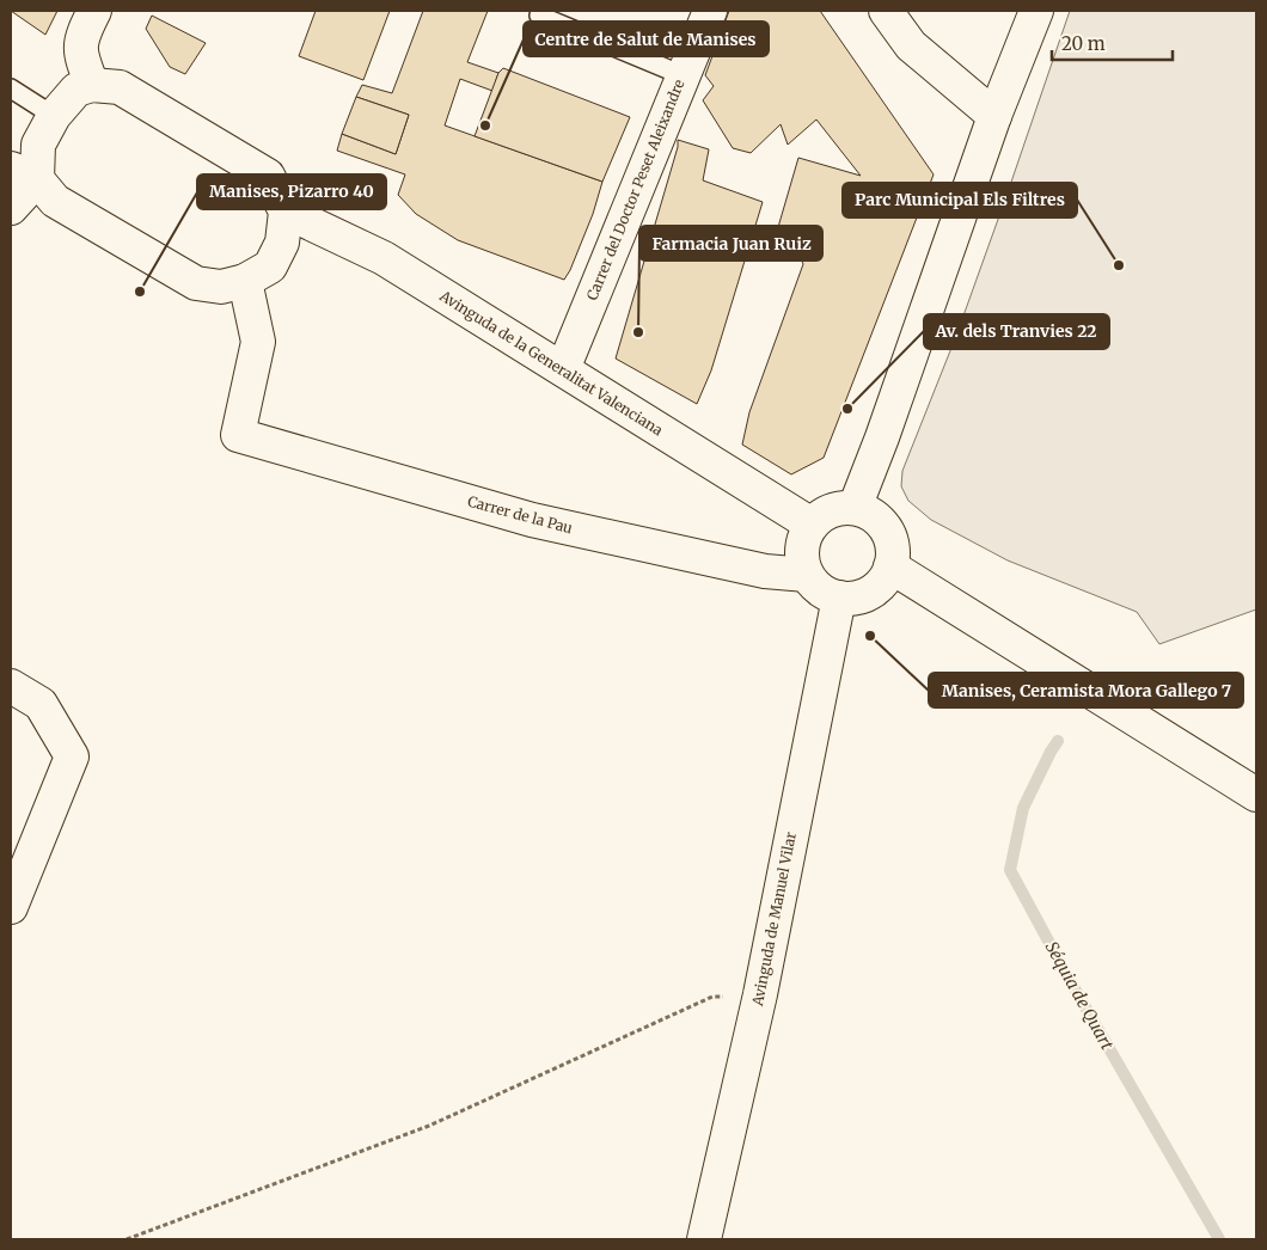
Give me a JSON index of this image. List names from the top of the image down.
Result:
{
  "streets": {
    "main road": [
      "Carrer del Doctor Peset Aleixandre",
      "Avinguda de la Generalitat Valenciana",
      "Carrer de la Pau",
      "Avinguda de Manuel Vilar"
    ]
  },
  "crossings": [
    ["Carrer del Doctor Peset Aleixandre", "Avinguda de la Generalitat Valenciana"],
    ["Avinguda de la Generalitat Valenciana", "Carrer de la Pau"],
    ["Avinguda de la Generalitat Valenciana", "Avinguda de Manuel Vilar"],
    ["Carrer de la Pau", "Avinguda de Manuel Vilar"]
  ],
  "water": ["Séquia de Quart"],
  "places": [
    "Centre de Salut de Manises",
    "Parc Municipal Els Filtres",
    "Manises, Pizarro 40",
    "Farmacia Juan Ruiz",
    "Av. dels Tranvies 22",
    "Manises, Ceramista Mora Gallego 7"
  ],
  "scale_bar": "20 m"
}
